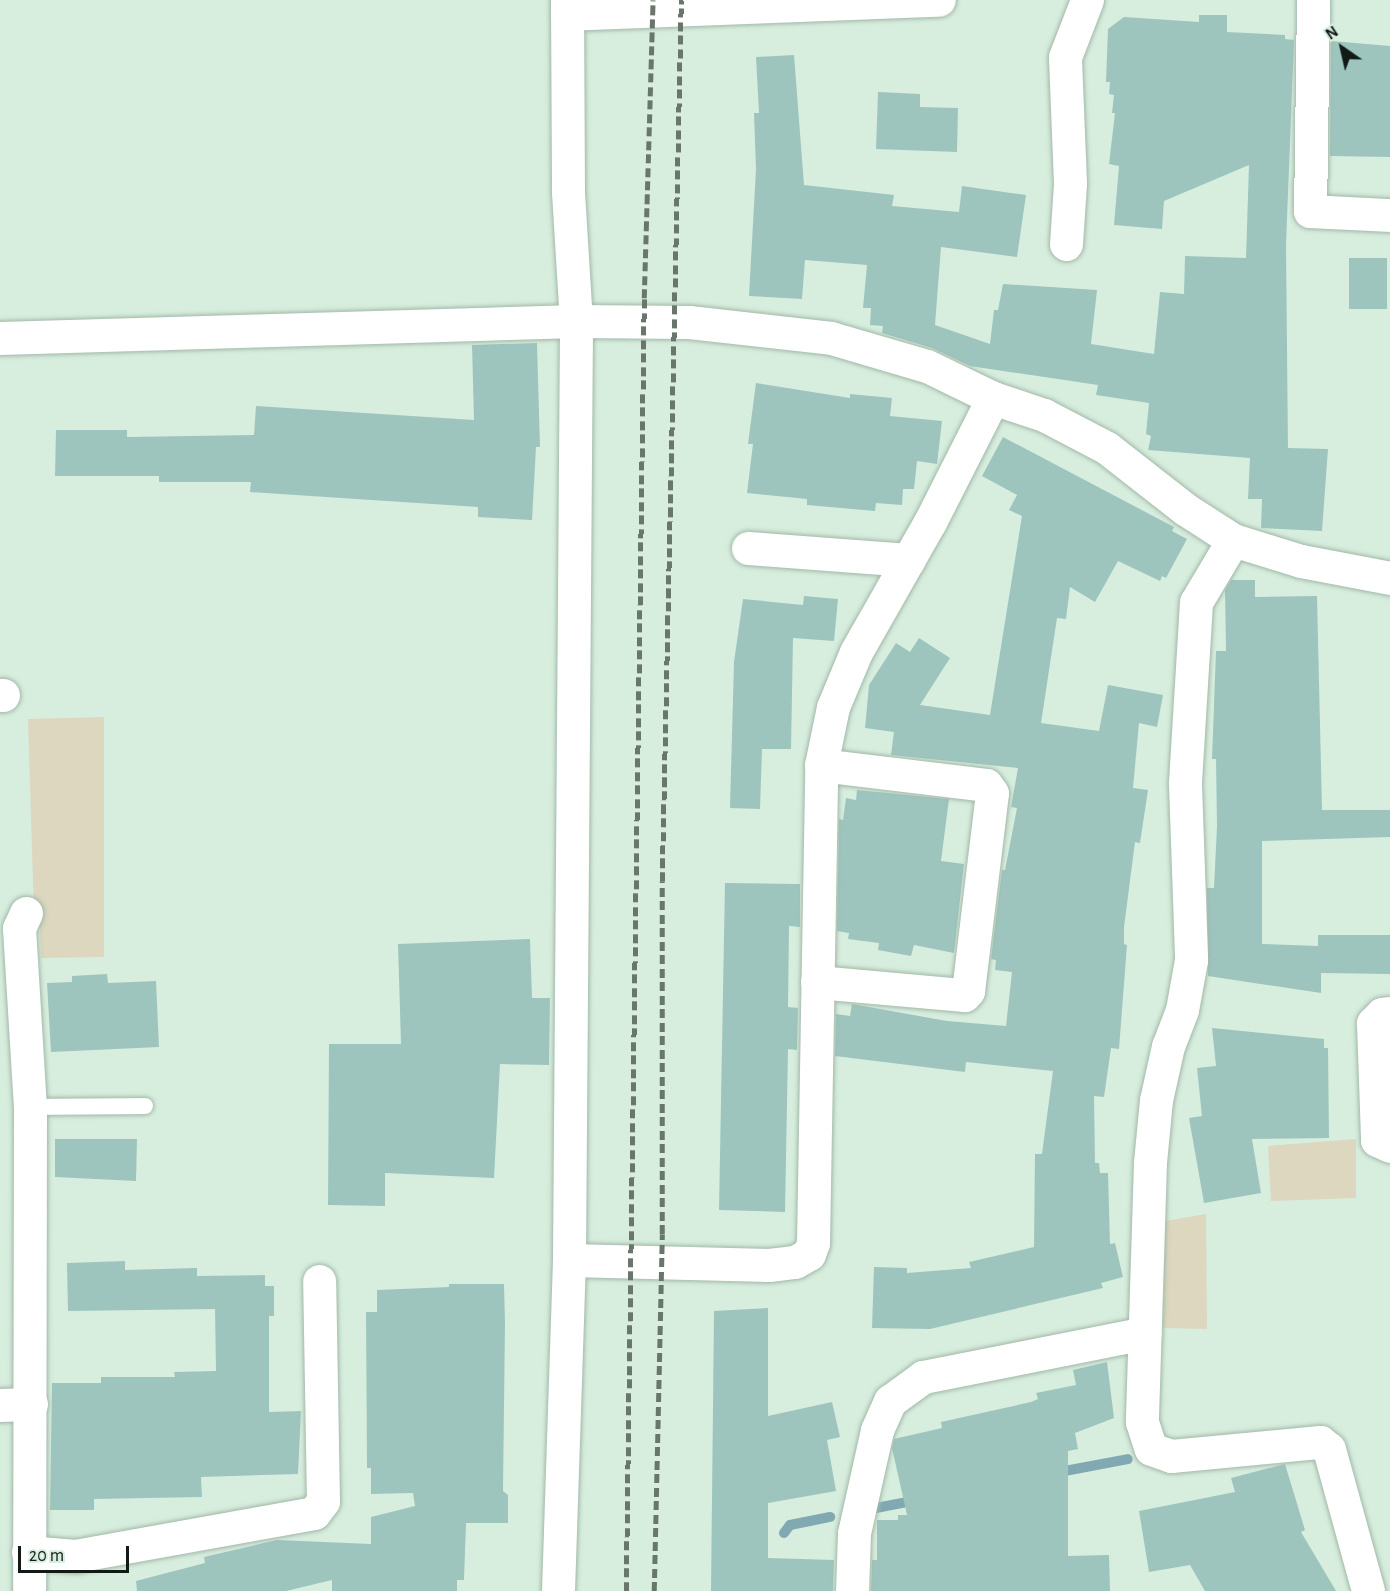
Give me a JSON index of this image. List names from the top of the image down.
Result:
{
  "scale_bar": "20 m",
  "north": "top left"
}
